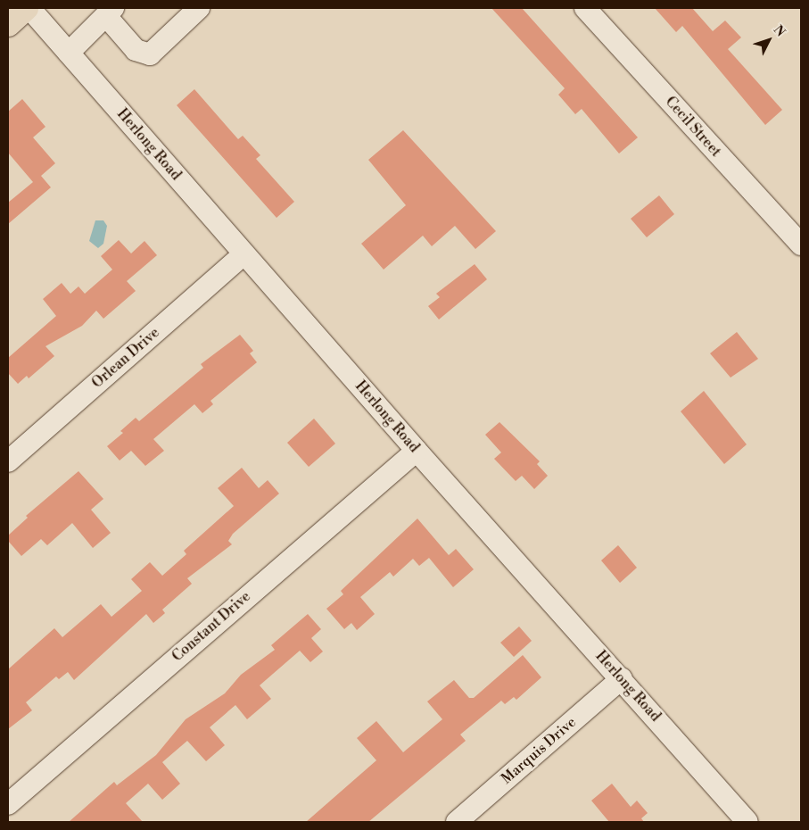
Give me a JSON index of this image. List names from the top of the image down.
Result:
{
  "streets": {
    "street": [
      "Cecil Street",
      "Herlong Road",
      "Orlean Drive",
      "Constant Drive",
      "Marquis Drive"
    ]
  },
  "crossings": [
    ["Herlong Road", "Orlean Drive"],
    ["Herlong Road", "Constant Drive"],
    ["Herlong Road", "Marquis Drive"]
  ],
  "north": "top right"
}
